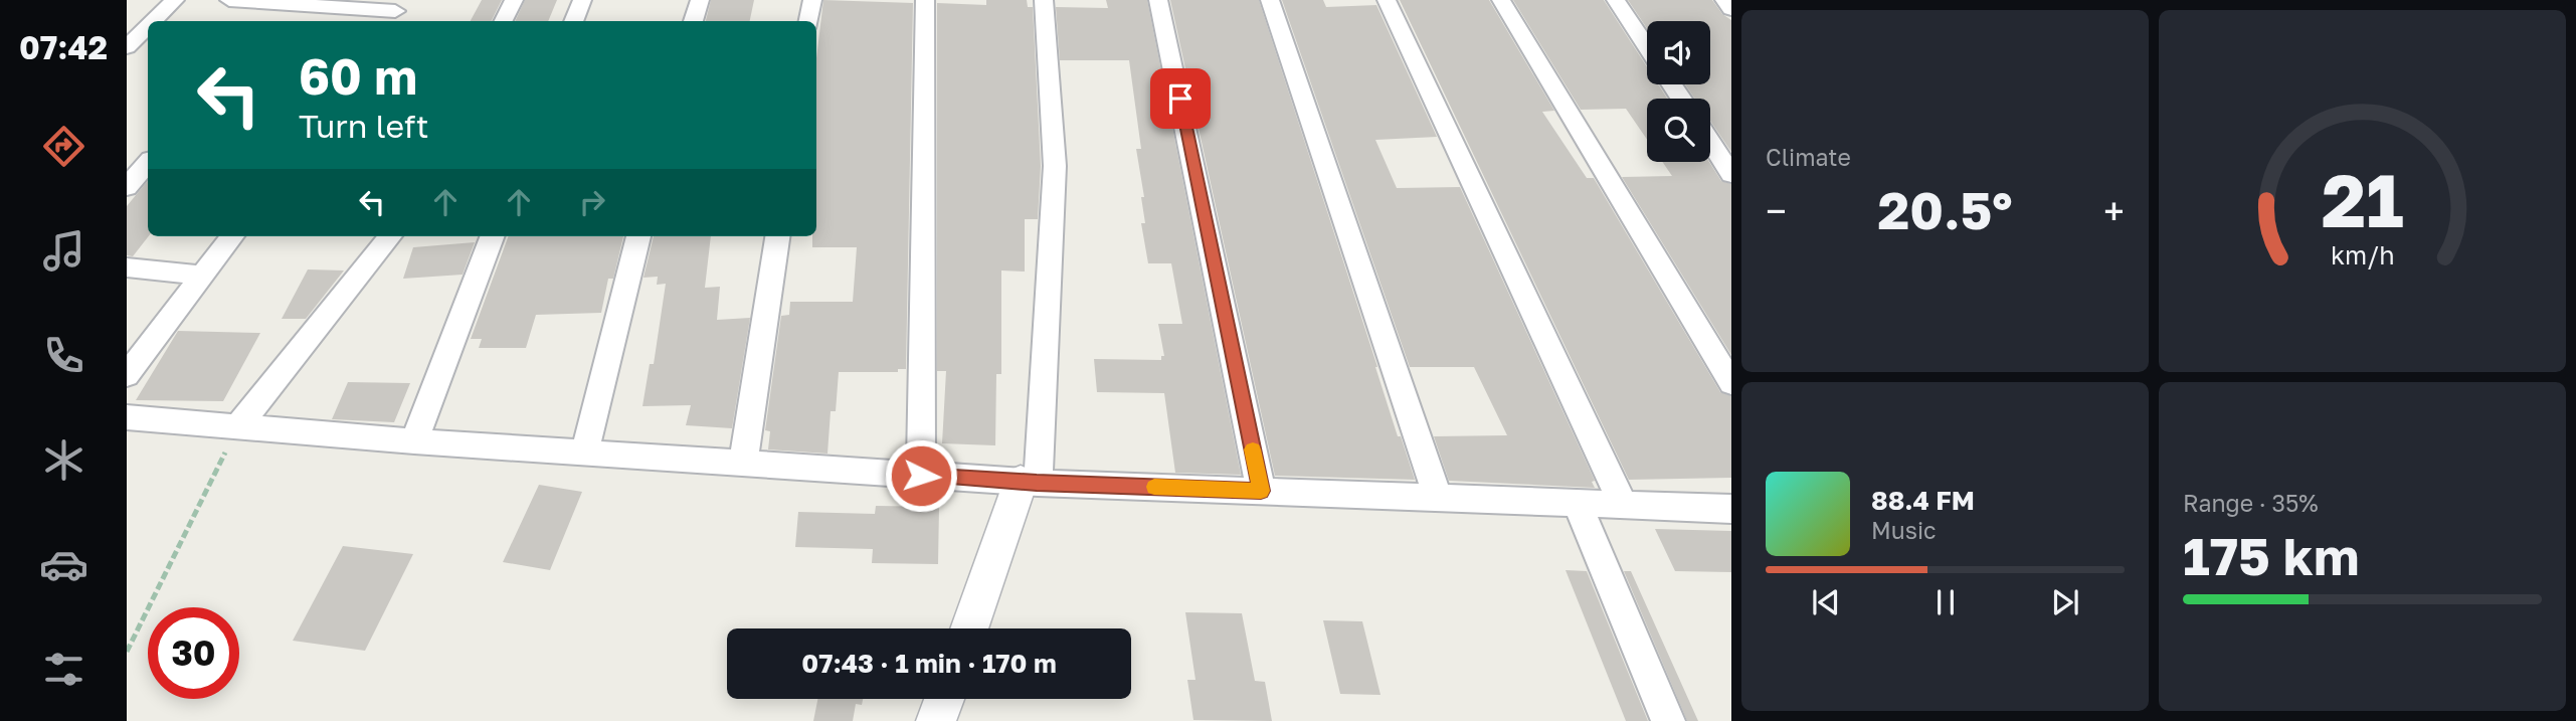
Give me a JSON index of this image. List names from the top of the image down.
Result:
{
  "page": {
    "tabs": "07:42",
    "tile": [
      "Climate",
      ["Range · 35%", "175 km"]
    ],
    "turn": ["60 m", "Turn left"],
    "heat": ["−", "20.5°", "+"],
    "song": ["88.4 FM", "Music"],
    "limit": "30",
    "trip": "07:43 · 1 min · 170 m",
    "gauge": ["21", "km/h"]
  }
}
